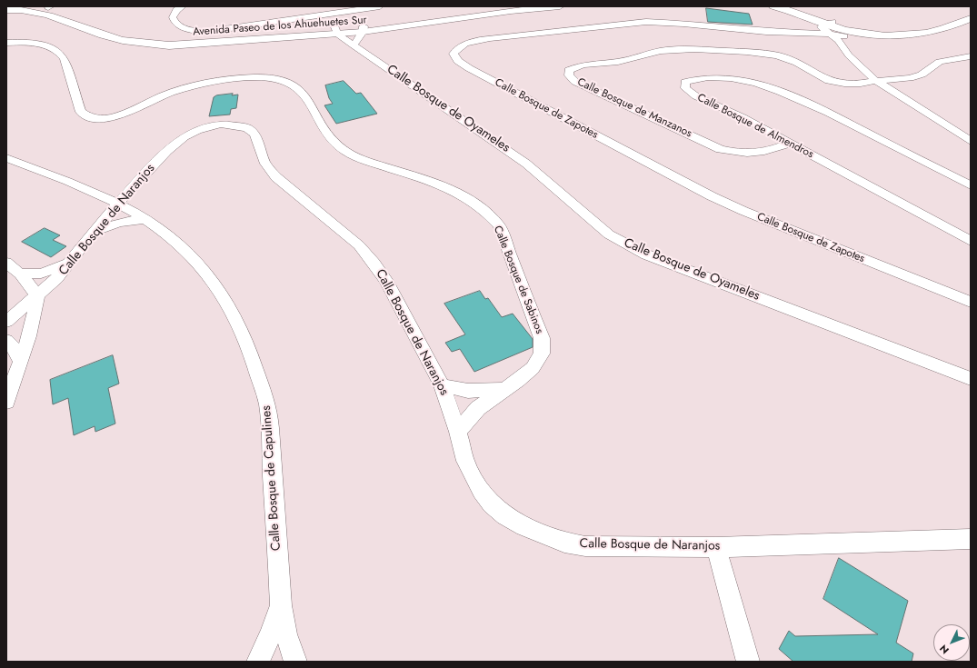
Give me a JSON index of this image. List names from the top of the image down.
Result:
{
  "streets": {
    "street": [
      "Avenida Paseo de los Ahuehuetes Sur",
      "Calle Bosque de Manzanos",
      "Calle Bosque de Oyameles",
      "Calle Bosque de Zapotes",
      "Calle Bosque de Almendros",
      "Calle Bosque de Naranjos",
      "Calle Bosque de Sabinos",
      "Calle Bosque de Capulines"
    ]
  },
  "crossings": [
    ["Avenida Paseo de los Ahuehuetes Sur", "Calle Bosque de Oyameles"],
    ["Calle Bosque de Manzanos", "Calle Bosque de Almendros"],
    ["Calle Bosque de Naranjos", "Calle Bosque de Sabinos"],
    ["Calle Bosque de Naranjos", "Calle Bosque de Capulines"]
  ],
  "north": "bottom left"
}
